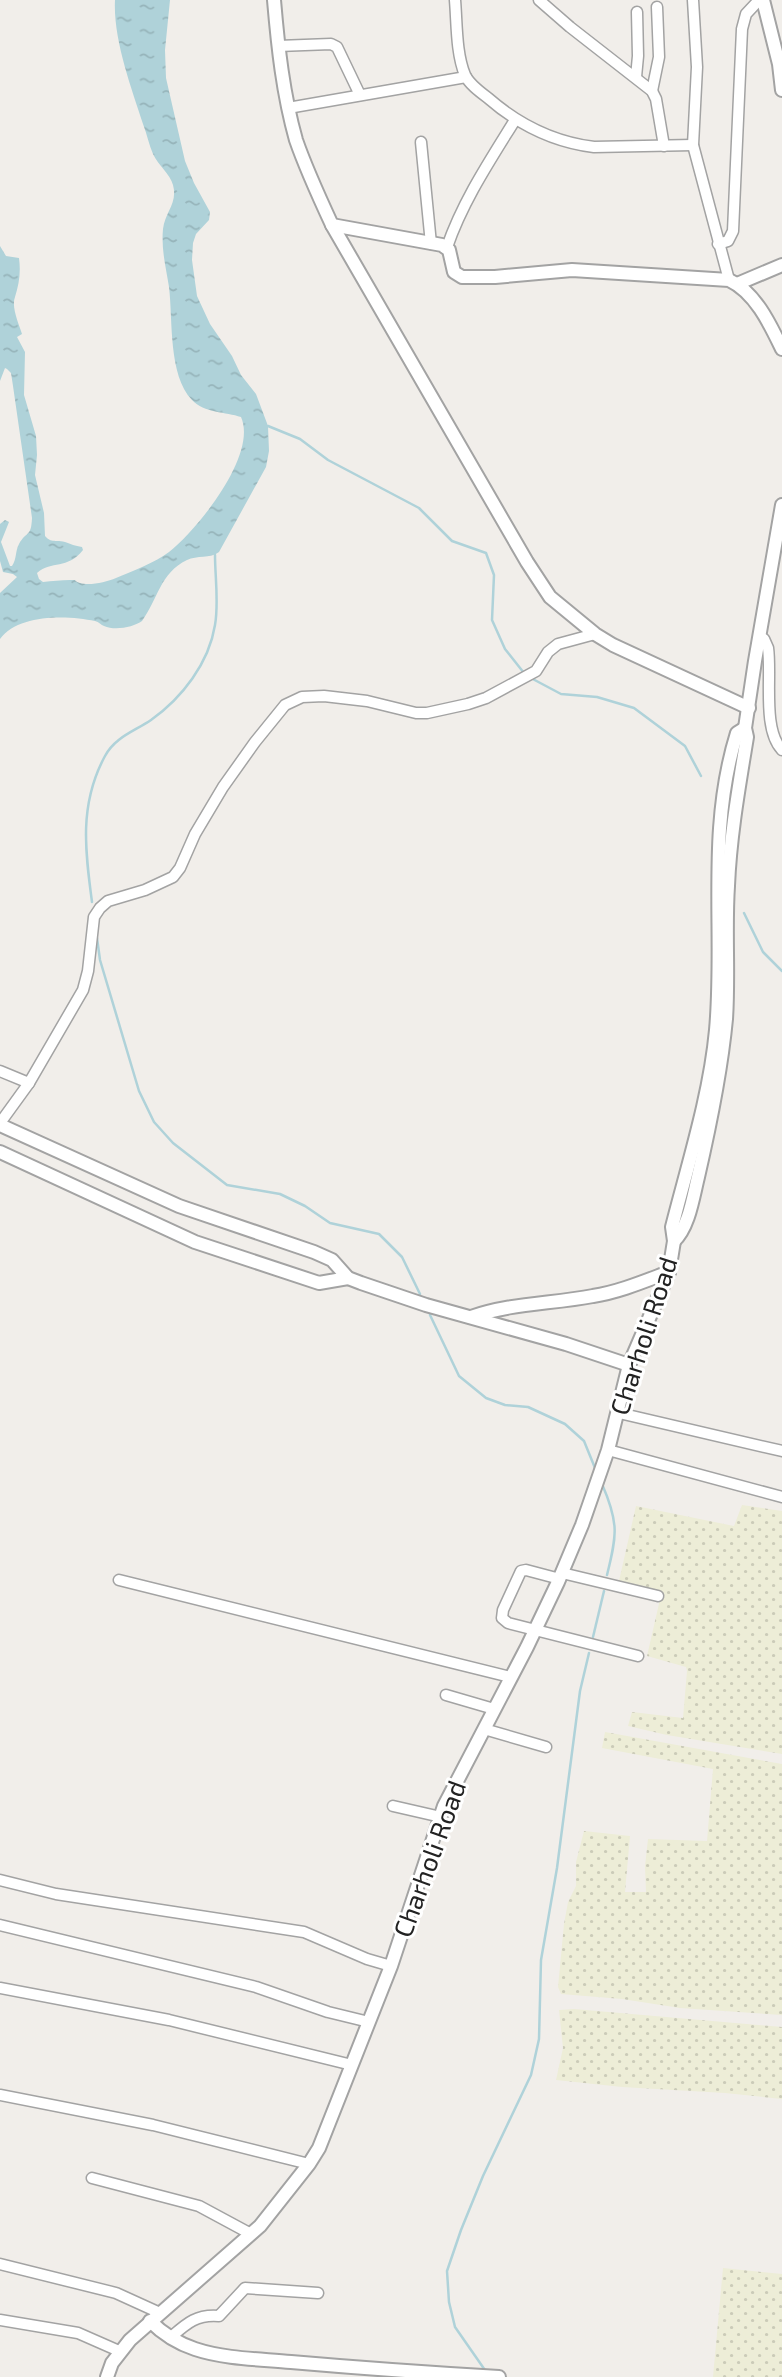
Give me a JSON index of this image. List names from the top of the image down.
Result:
{
  "streets": {
    "street": ["Charholi Road"]
  }
}
